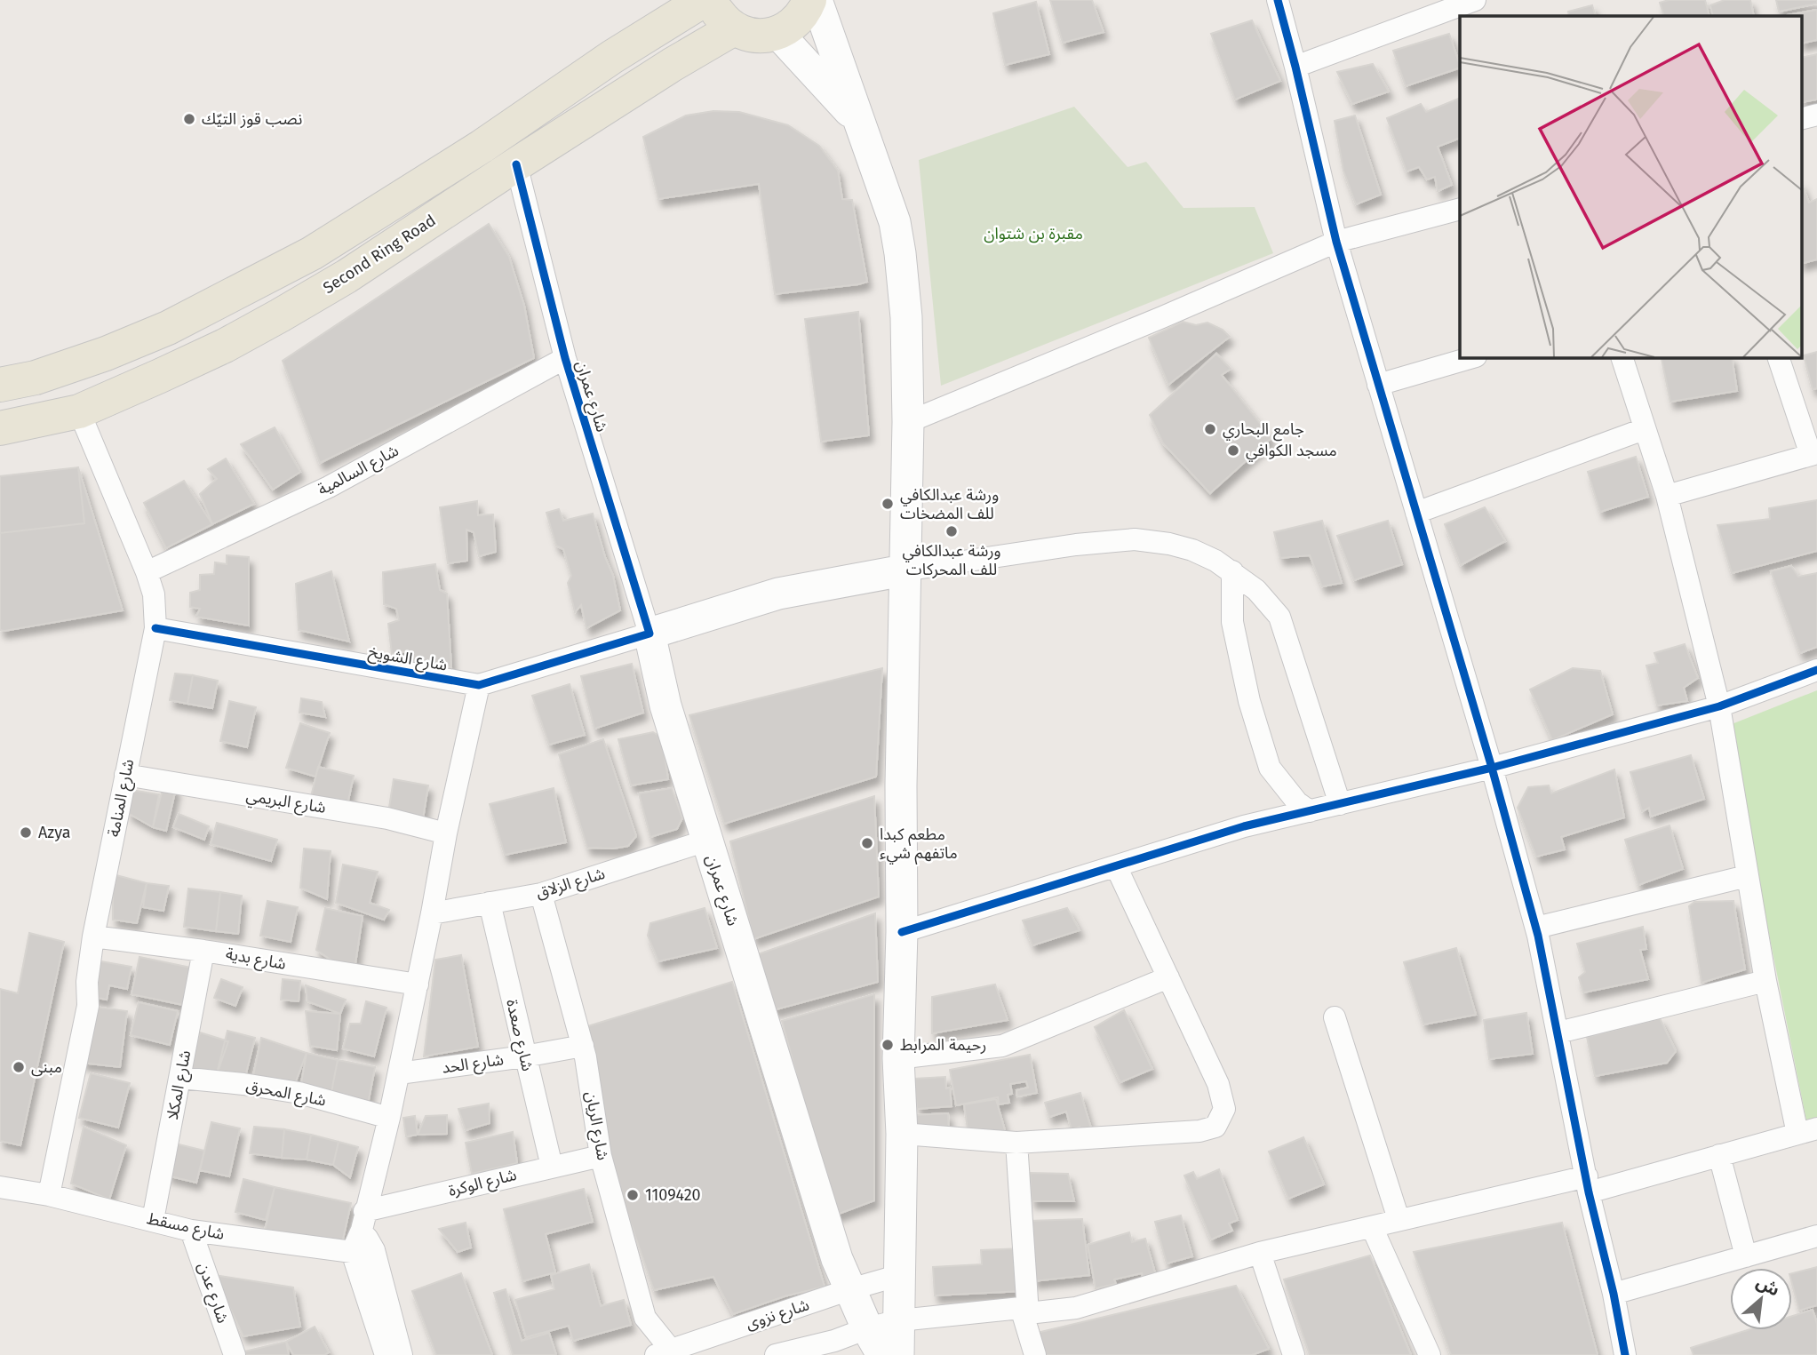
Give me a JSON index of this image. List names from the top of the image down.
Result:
{
  "streets": {
    "main road": ["Second Ring Road", "شارع عمران", "شارع الشويخ"],
    "street": [
      "شارع السالمية",
      "شارع المنامة",
      "شارع البريمي",
      "شارع الزلاق",
      "شارع بدية",
      "شارع صعدة",
      "شارع الحد",
      "شارع المكلا",
      "شارع المحرق",
      "شارع الريان",
      "شارع الوكرة",
      "شارع مسقط",
      "شارع عدن",
      "شارع نزوى"
    ]
  },
  "crossings": [
    ["Second Ring Road", "شارع عمران"],
    ["Second Ring Road", "شارع المنامة"],
    ["شارع عمران", "شارع السالمية"],
    ["شارع عمران", "شارع الشويخ"],
    ["شارع عمران", "شارع الزلاق"],
    ["شارع عمران", "شارع نزوى"],
    ["شارع السالمية", "شارع المنامة"],
    ["شارع الشويخ", "شارع المنامة"],
    ["شارع المنامة", "شارع البريمي"],
    ["شارع المنامة", "شارع بدية"],
    ["شارع المنامة", "شارع مسقط"],
    ["شارع الزلاق", "شارع صعدة"],
    ["شارع الزلاق", "شارع الريان"],
    ["شارع بدية", "شارع المكلا"],
    ["شارع صعدة", "شارع الحد"],
    ["شارع صعدة", "شارع الوكرة"],
    ["شارع الحد", "شارع الريان"],
    ["شارع المكلا", "شارع المحرق"],
    ["شارع المكلا", "شارع مسقط"],
    ["شارع الريان", "شارع الوكرة"],
    ["شارع الريان", "شارع نزوى"],
    ["شارع مسقط", "شارع عدن"]
  ],
  "parks": ["مقبرة بن شتوان"],
  "places": [
    "نصب قوز التيّك",
    "جامع البحاري",
    "مسجد الكوافي",
    "ورشة عبدالكافي للف المضخات",
    "ورشة عبدالكافي للف المحركات",
    "Azya",
    "مطعم كبدا ماتفهم شيء",
    "رحيمة المرابط",
    "مبنى",
    "1109420"
  ],
  "north": "top right"
}
